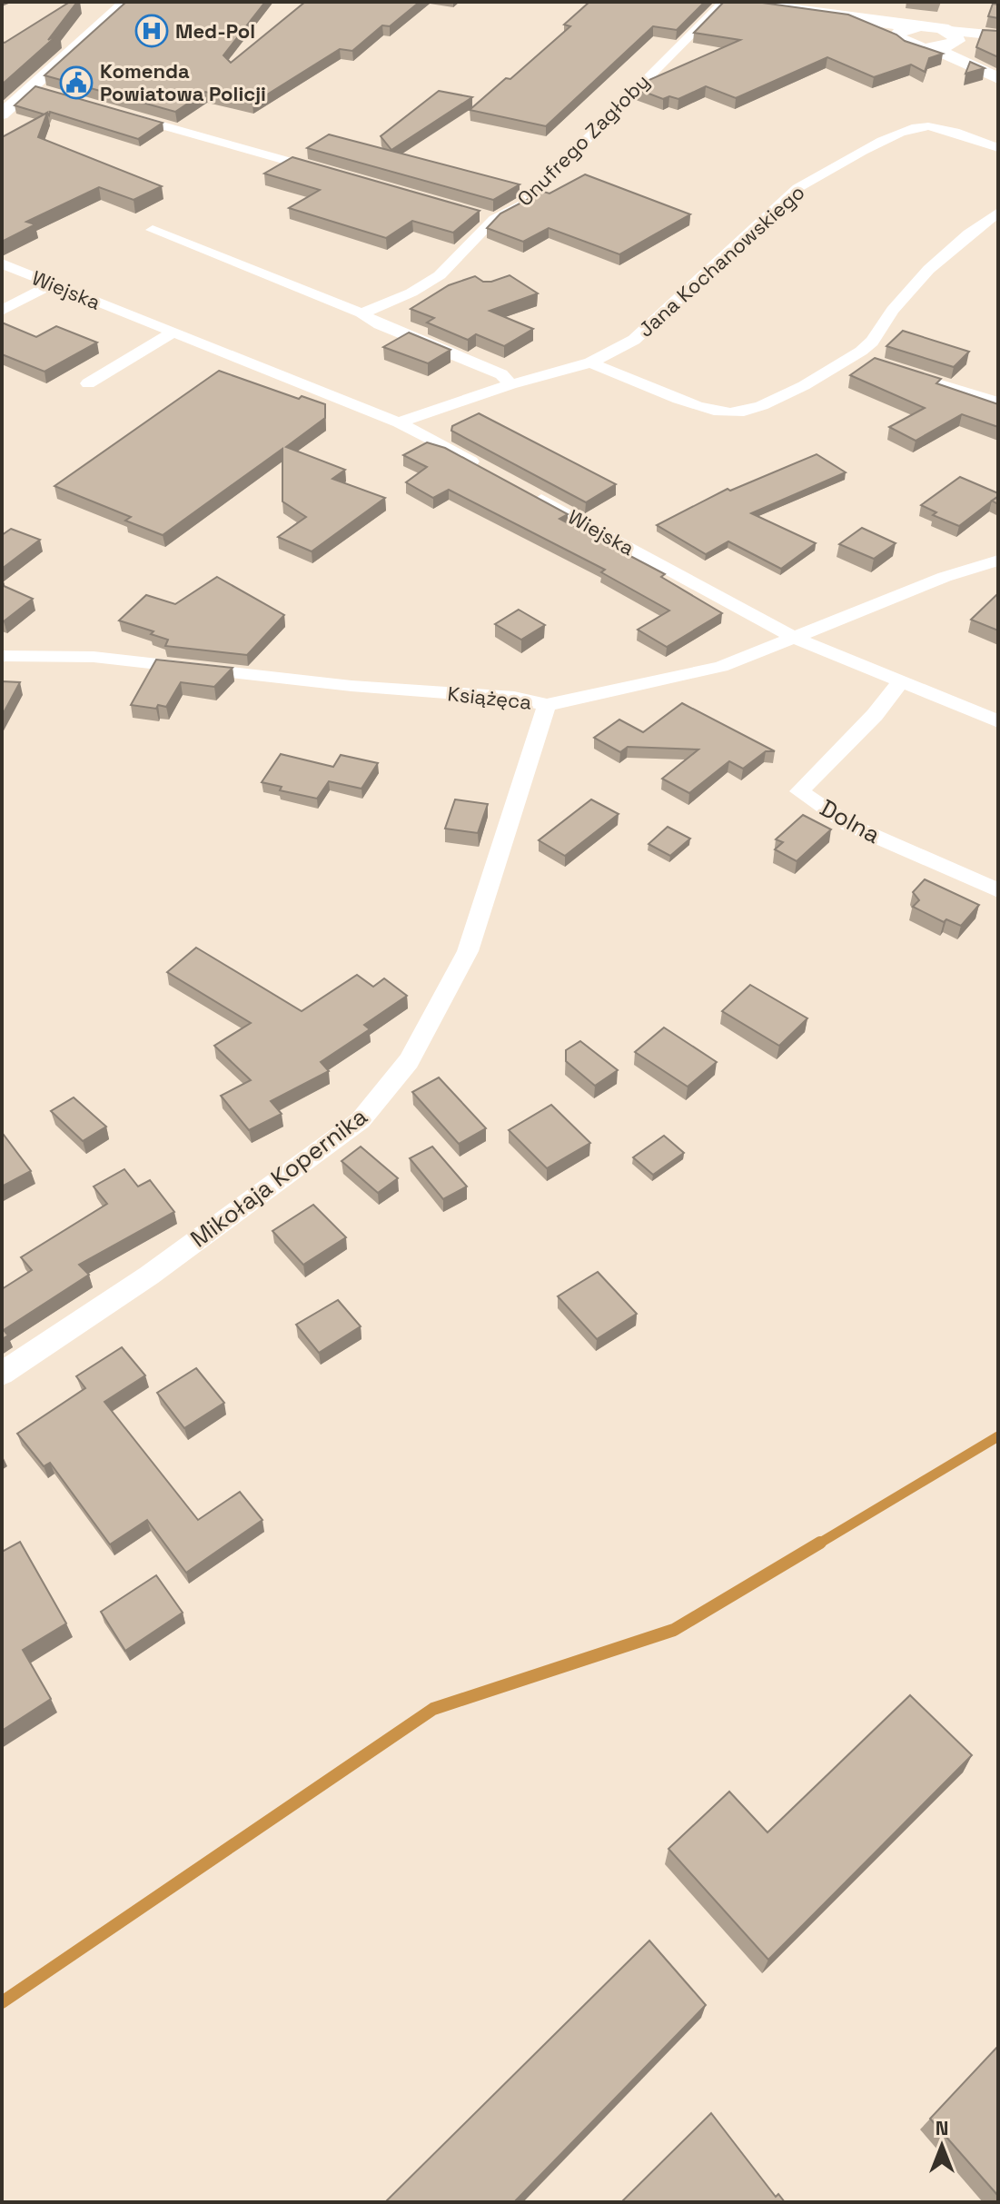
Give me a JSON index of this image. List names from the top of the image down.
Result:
{
  "streets": {
    "street": [
      "Onufrego Zagłoby",
      "Jana Kochanowskiego",
      "Wiejska",
      "Książęca",
      "Dolna",
      "Mikołaja Kopernika"
    ]
  },
  "crossings": [
    ["Jana Kochanowskiego", "Wiejska"],
    ["Wiejska", "Książęca"],
    ["Wiejska", "Dolna"],
    ["Książęca", "Mikołaja Kopernika"]
  ],
  "places": {
    "hospital": ["Med-Pol"],
    "public building": ["Komenda Powiatowa Policji"]
  },
  "north": "top"
}
